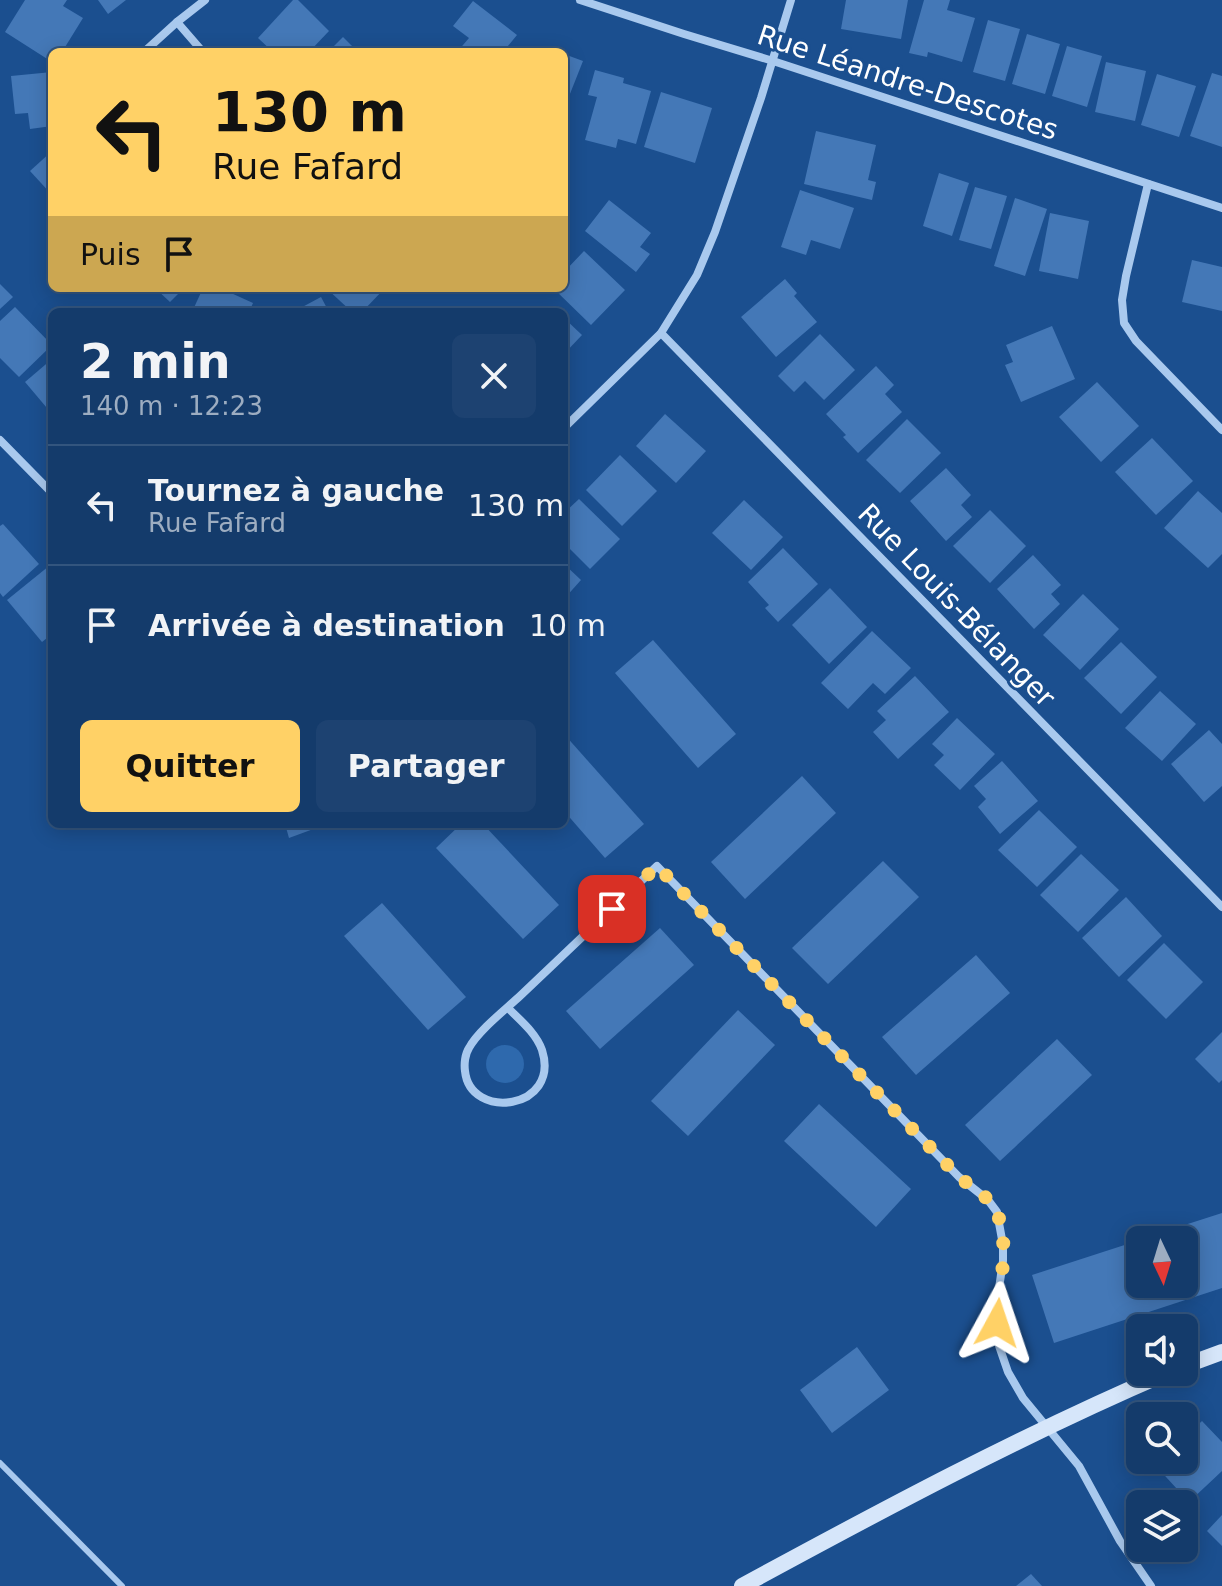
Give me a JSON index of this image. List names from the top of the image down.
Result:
{
  "streets": {
    "street": ["Rue Léandre-Descotes", "Rue Louis-Bélanger"]
  },
  "north": "bottom",
  "page": {
    "turn": ["130 m", "Rue Fafard"],
    "then": "Puis",
    "heading": ["2 min", "140 m · 12:23"],
    "list": [
      {
        "name": "Tournez à gauche",
        "note": "Rue Fafard",
        "value": "130 m"
      },
      {
        "name": "Arrivée à destination",
        "value": "10 m"
      }
    ],
    "buttons": ["Quitter", "Partager"]
  }
}
